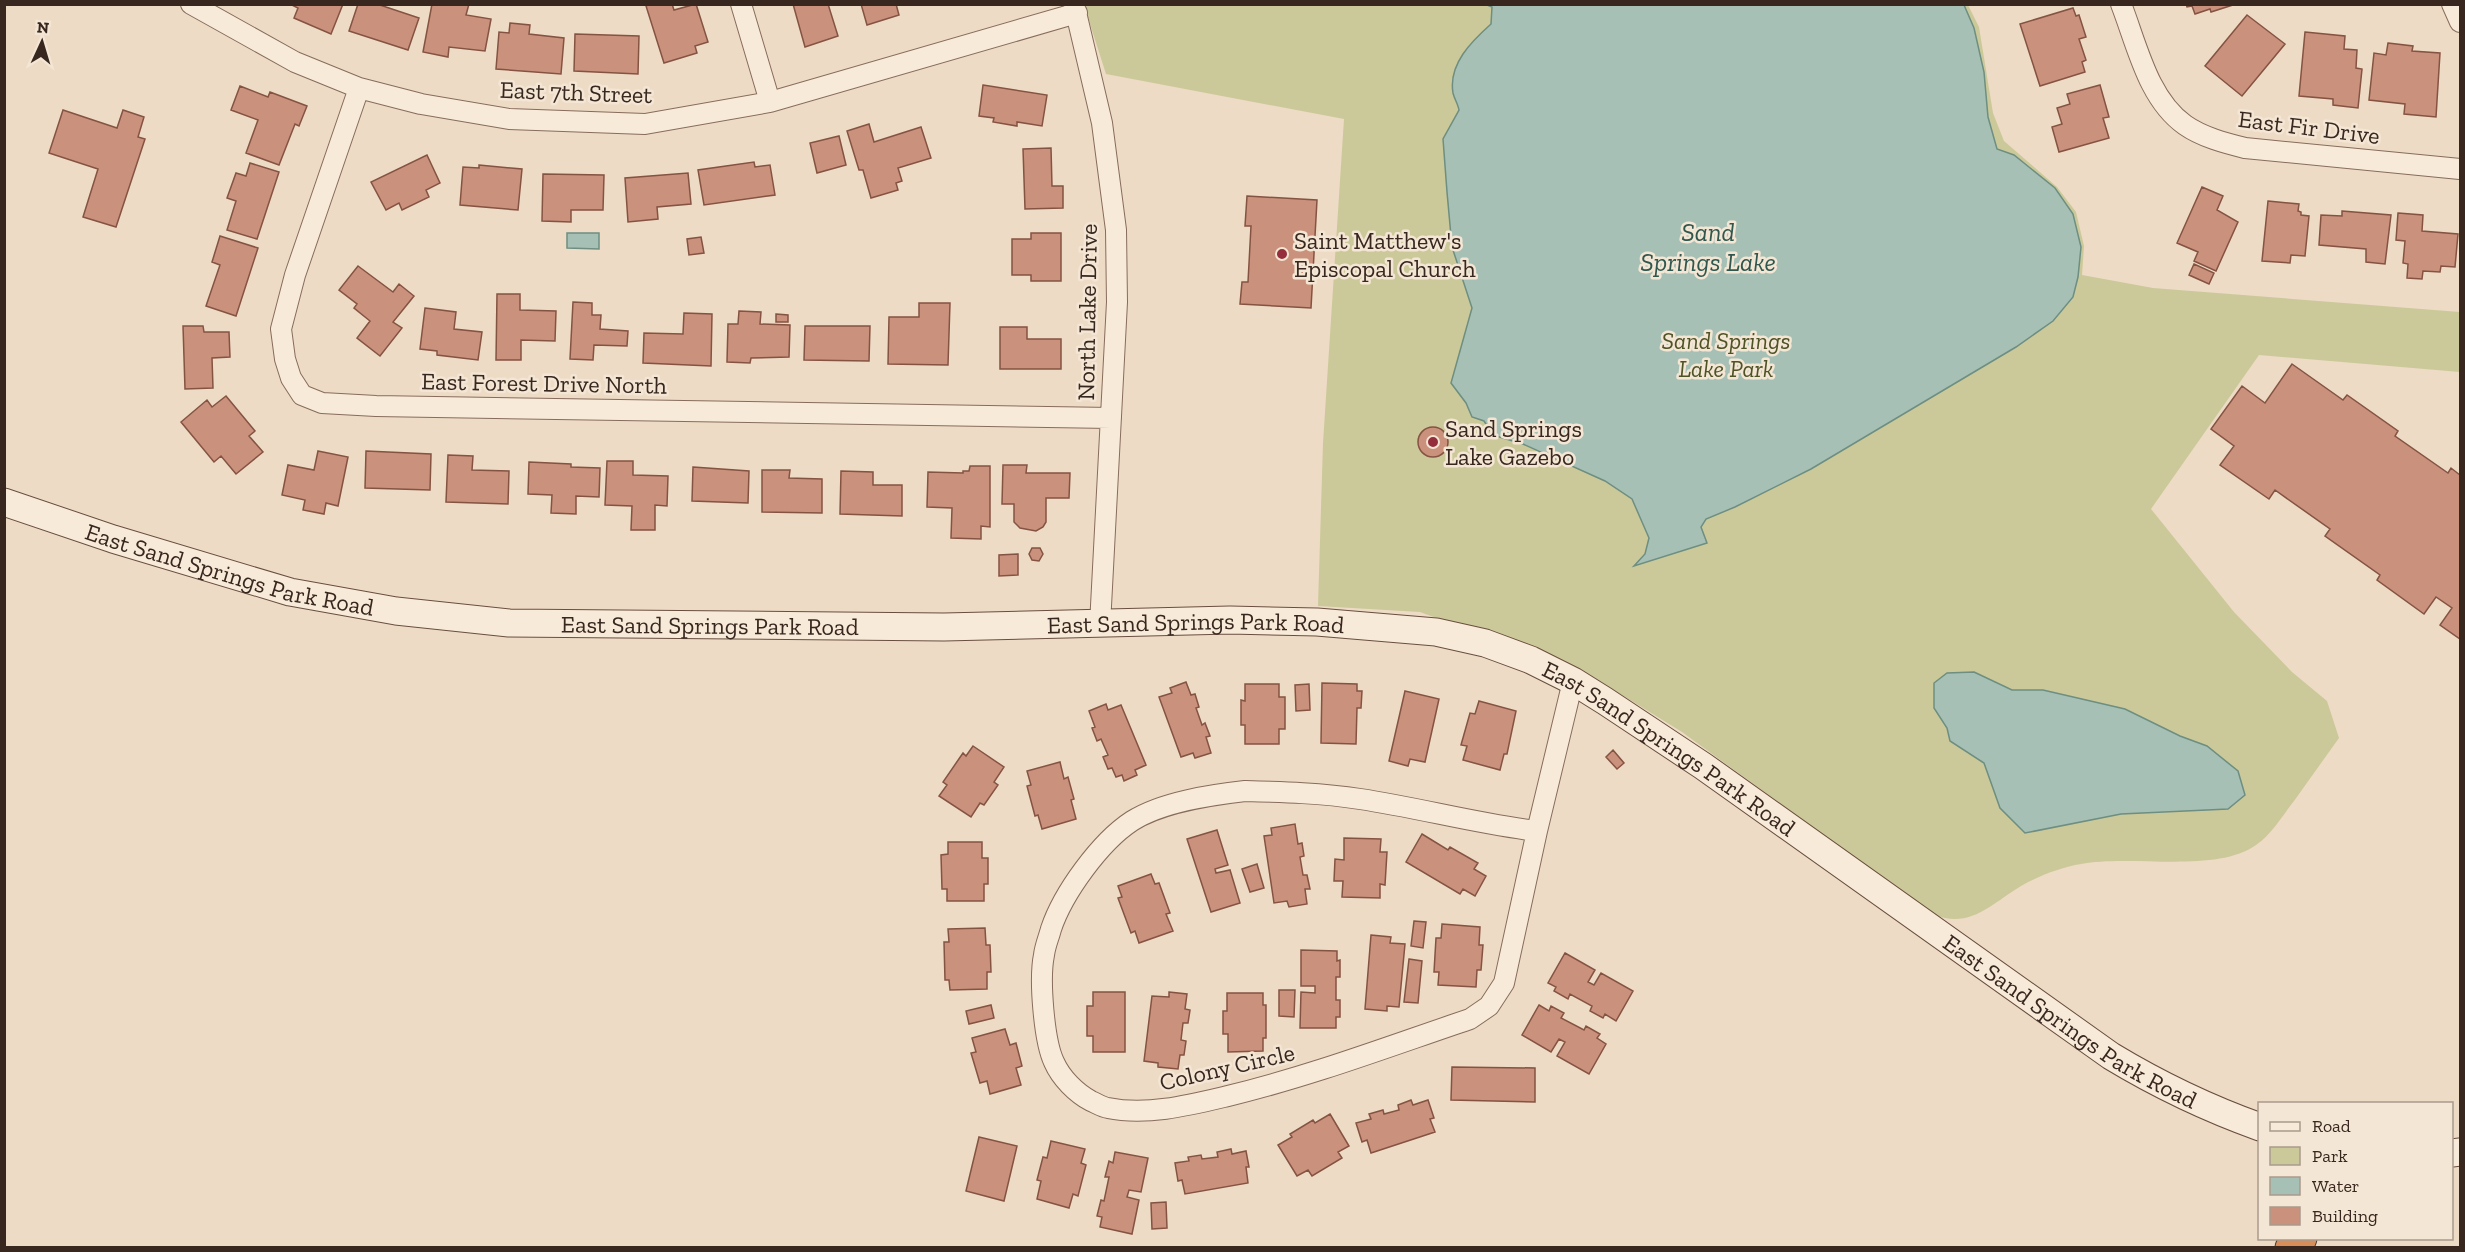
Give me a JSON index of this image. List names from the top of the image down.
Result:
{
  "streets": {
    "street": [
      "East 7th Street",
      "East Fir Drive",
      "North Lake Drive",
      "East Forest Drive North",
      "East Sand Springs Park Road",
      "Colony Circle"
    ]
  },
  "crossings": [
    ["East 7th Street", "North Lake Drive"],
    ["East 7th Street", "East Forest Drive North"],
    ["North Lake Drive", "East Forest Drive North"],
    ["North Lake Drive", "East Sand Springs Park Road"],
    ["East Sand Springs Park Road", "Colony Circle"]
  ],
  "water": ["Sand Springs Lake"],
  "parks": ["Sand Springs Lake Park"],
  "places": ["Saint Matthew's Episcopal Church", "Sand Springs Lake Gazebo"],
  "legend": [
    "Road",
    "Park",
    "Water",
    "Building"
  ],
  "north": "top"
}
